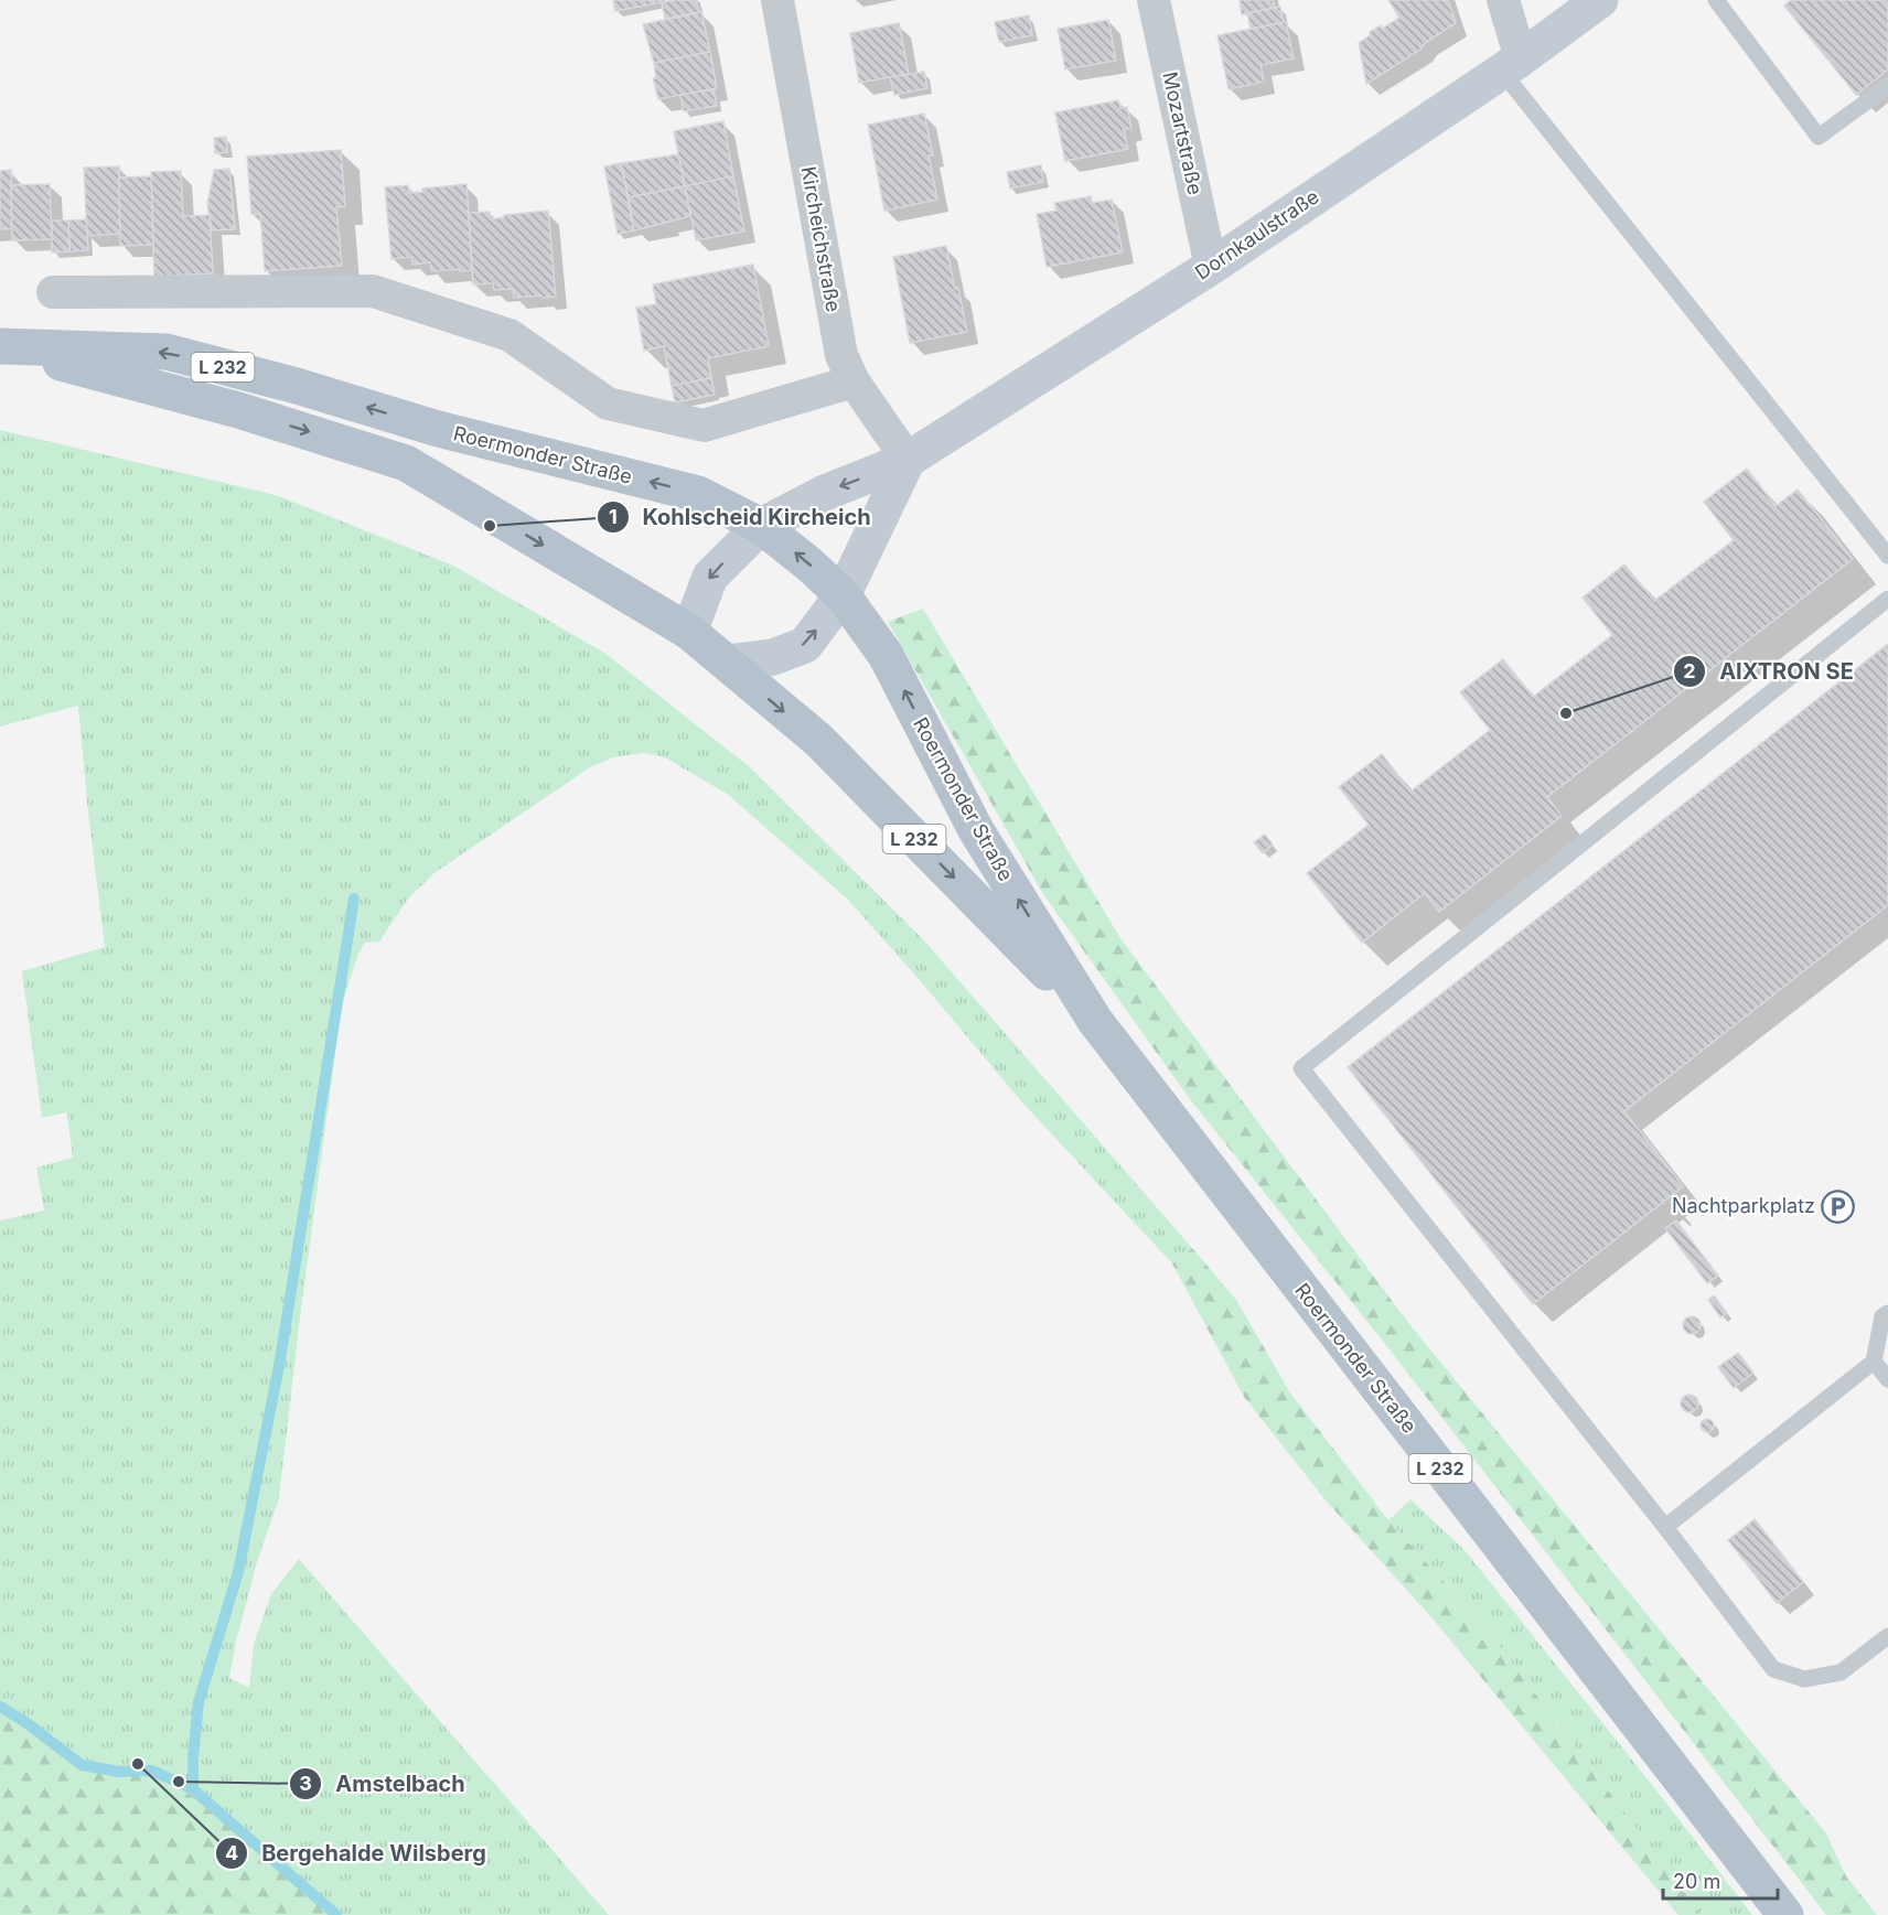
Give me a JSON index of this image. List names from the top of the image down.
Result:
{
  "streets": {
    "main road": ["L 232", "Roermonder Straße"],
    "street": ["Mozartstraße", "Dornkaulstraße", "Kircheichstraße"]
  },
  "crossings": [
    ["Mozartstraße", "Dornkaulstraße"],
    ["Dornkaulstraße", "Kircheichstraße"],
    ["Dornkaulstraße", "Roermonder Straße"]
  ],
  "places": {
    "other": [
      "Kohlscheid Kircheich",
      "AIXTRON SE",
      "Bergehalde Wilsberg",
      "Amstelbach"
    ],
    "parking": ["Nachtparkplatz"]
  },
  "scale_bar": "20 m"
}
